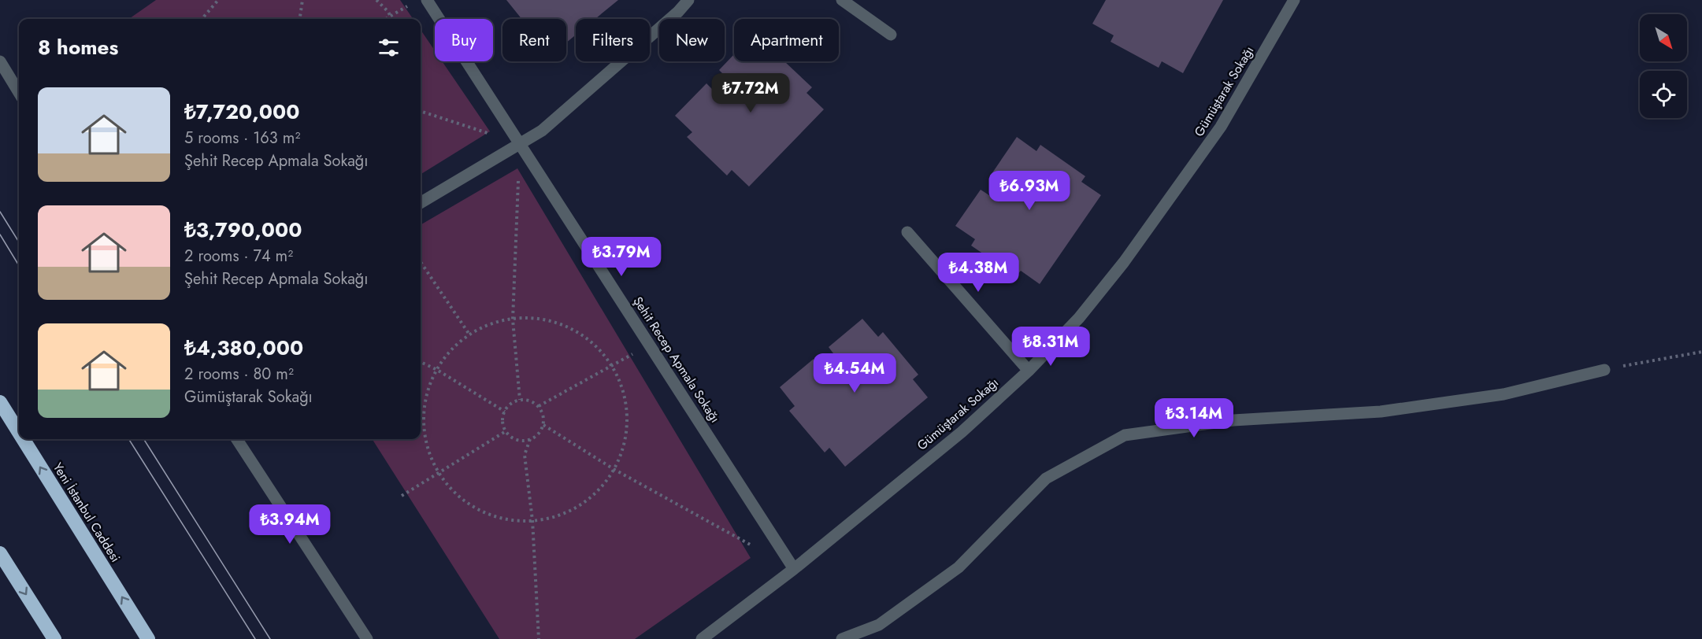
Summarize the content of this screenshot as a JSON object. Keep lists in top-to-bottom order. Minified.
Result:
{"streets":{"highway":["Yeni İstanbul Caddesi"],"street":["Gümüştarak Sokağı","Şehit Recep Apmala Sokağı"]},"crossings":[["Gümüştarak Sokağı","Şehit Recep Apmala Sokağı"]],"north":"bottom right","page":{"chip":["Buy","Rent","Filters","New","Apartment"],"heading":"8 homes","price":["₺7.72M","₺6.93M","₺3.79M","₺4.38M","₺8.31M","₺4.54M","₺3.14M","₺3.94M"],"list":[{"name":"₺7,720,000","note":"5 rooms · 163 m² · Şehit Recep Apmala Sokağı"},{"name":"₺3,790,000","note":"2 rooms · 74 m² · Şehit Recep Apmala Sokağı"},{"name":"₺4,380,000","note":"2 rooms · 80 m² · Gümüştarak Sokağı"}]}}
